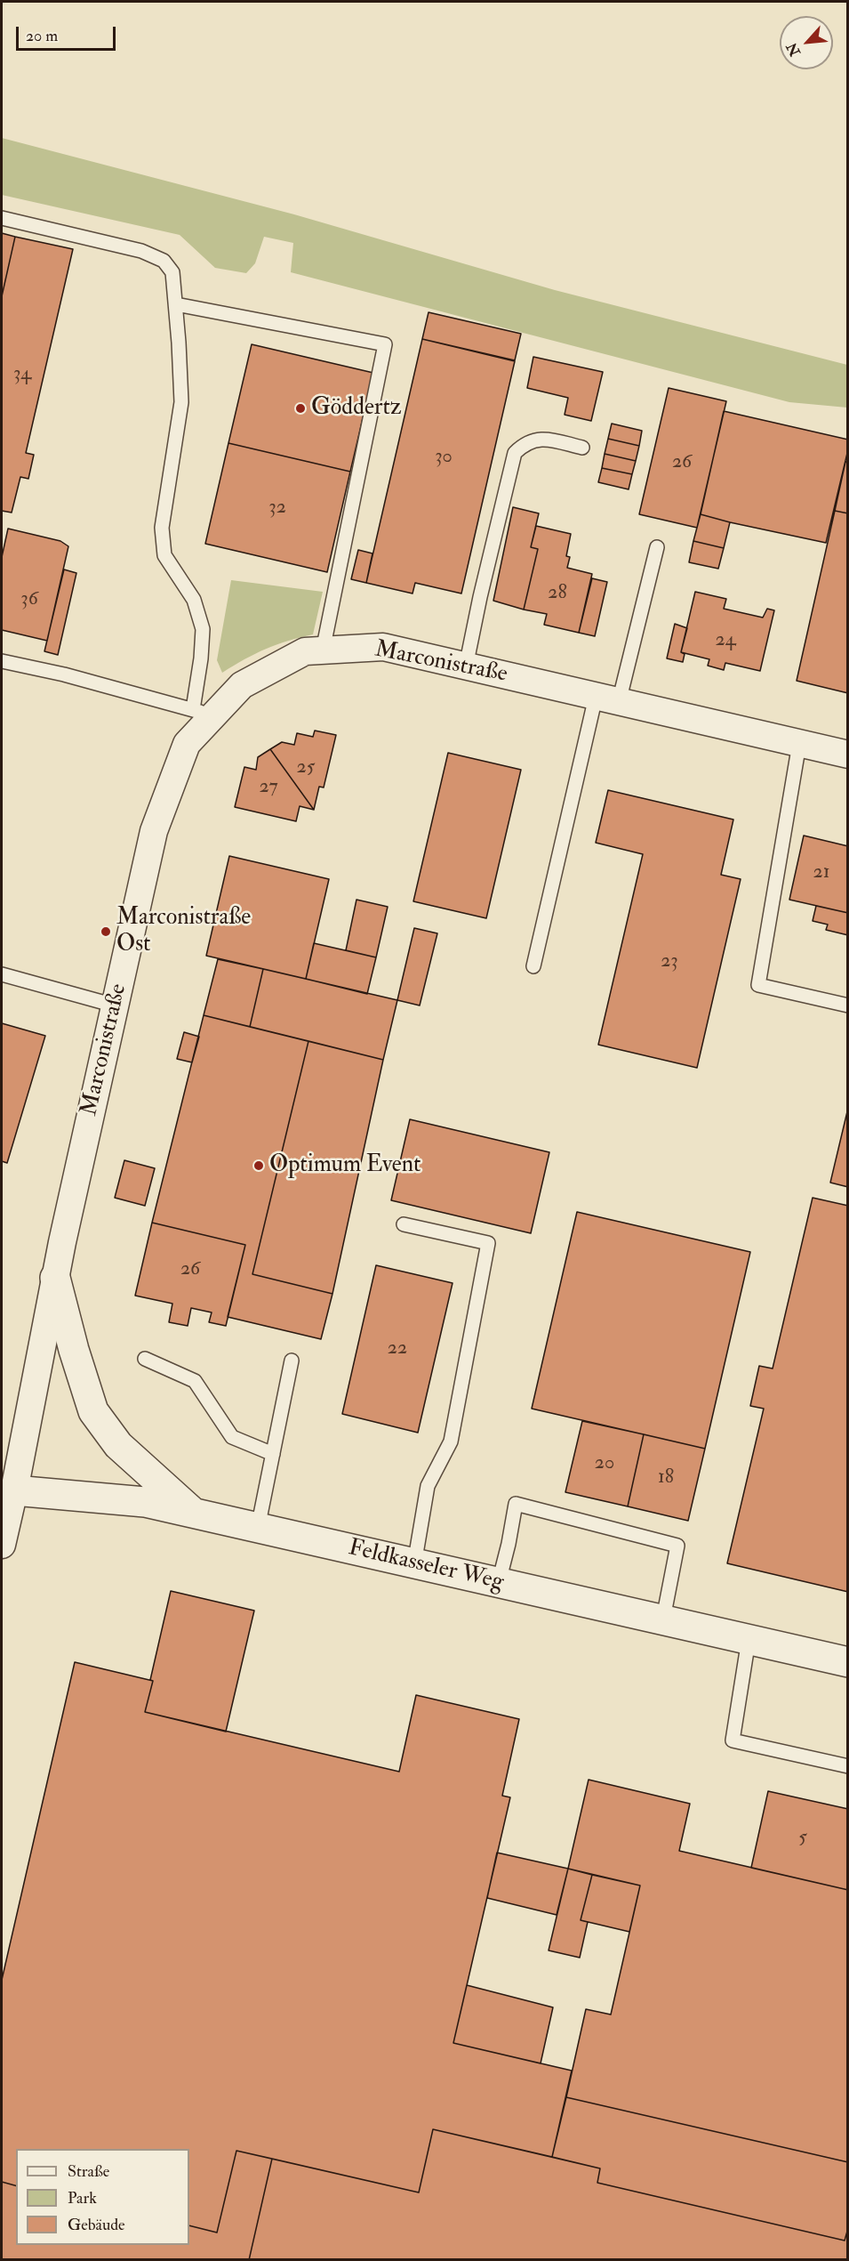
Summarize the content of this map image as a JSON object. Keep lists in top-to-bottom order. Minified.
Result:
{"streets":{"street":["Marconistraße","Feldkasseler Weg"]},"crossings":[["Marconistraße","Feldkasseler Weg"]],"places":["Göddertz","Marconistraße Ost","Optimum Event"],"house_numbers":["34","30","26","32","28","36","24","25","27","21","23","26","22","20","18","5"],"legend":["Straße","Park","Gebäude"],"scale_bar":"20 m","north":"bottom left"}
